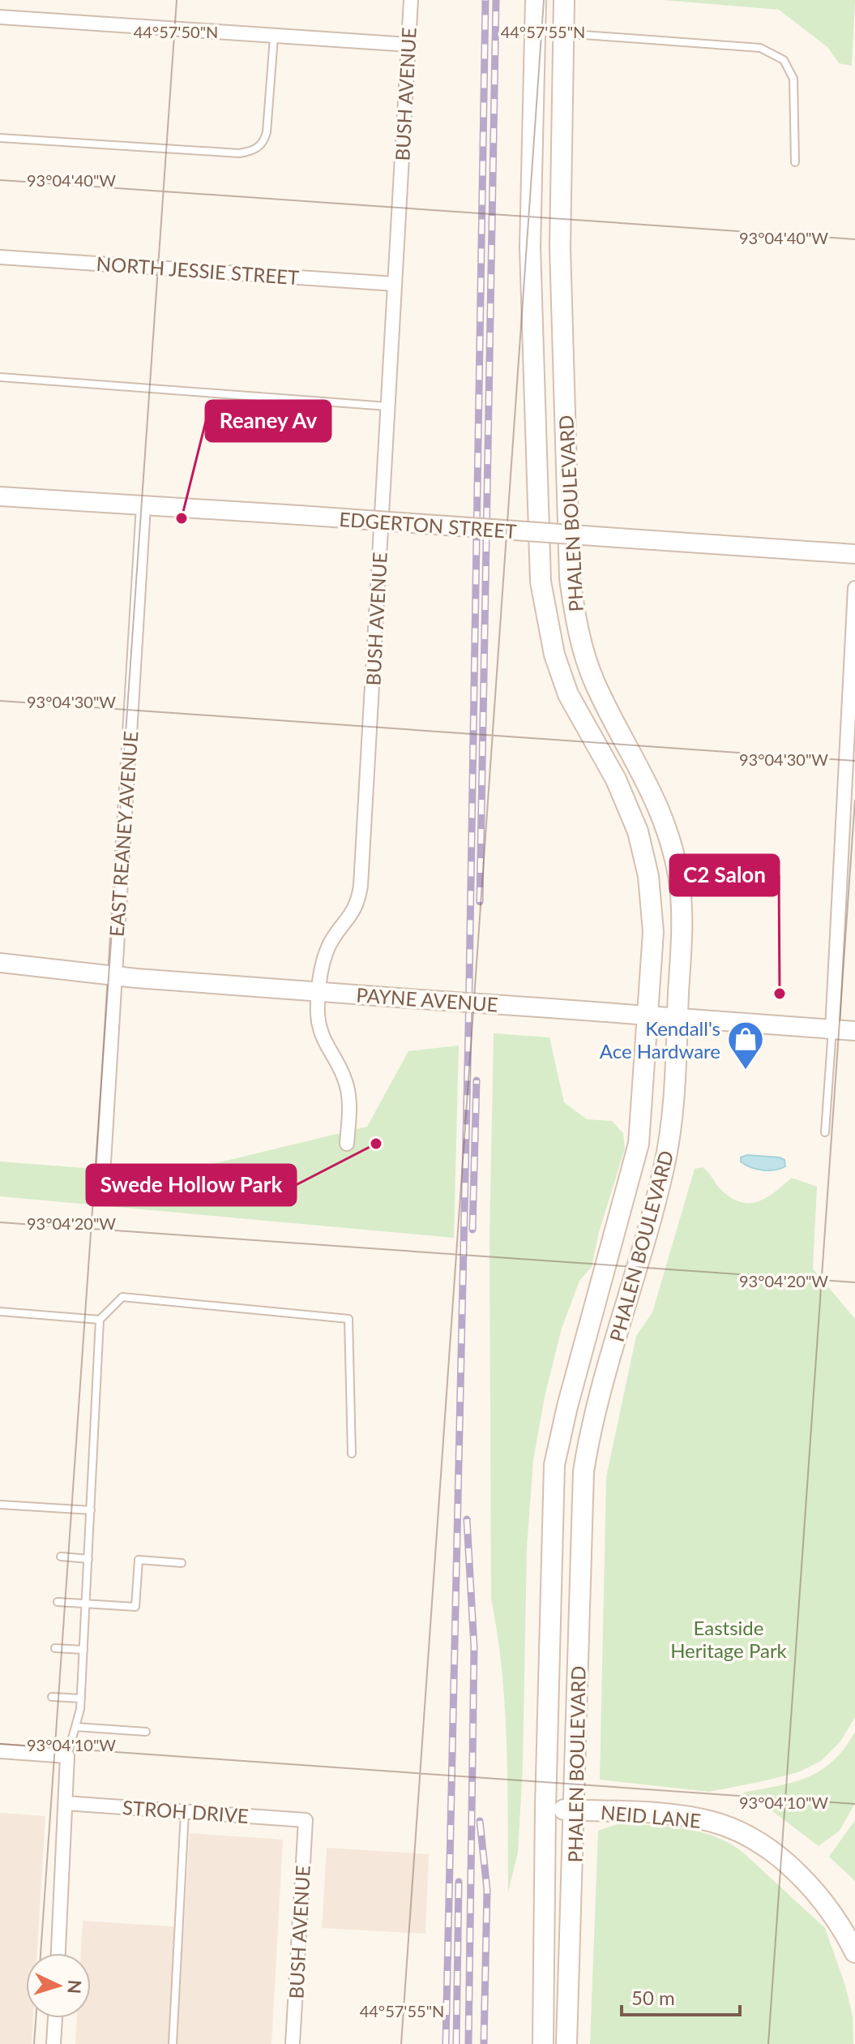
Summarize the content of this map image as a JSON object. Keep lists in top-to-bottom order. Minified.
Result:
{"streets":{"main road":["PHALEN BOULEVARD","NEID LANE"],"street":["BUSH AVENUE","NORTH JESSIE STREET","EDGERTON STREET","EAST REANEY AVENUE","PAYNE AVENUE","STROH DRIVE"]},"crossings":[["BUSH AVENUE","NORTH JESSIE STREET"],["BUSH AVENUE","PAYNE AVENUE"],["BUSH AVENUE","STROH DRIVE"],["PHALEN BOULEVARD","PAYNE AVENUE"],["PHALEN BOULEVARD","NEID LANE"],["EDGERTON STREET","EAST REANEY AVENUE"],["EAST REANEY AVENUE","PAYNE AVENUE"]],"parks":["Eastside Heritage Park"],"places":{"other":["Reaney Av","C2 Salon","Swede Hollow Park"],"shop":["Kendall's Ace Hardware"]},"scale_bar":"50 m","north":"right","coordinates":["44°57'50\"N","44°57'55\"N","93°04'40\"W","93°04'30\"W","93°04'20\"W","93°04'10\"W"]}
